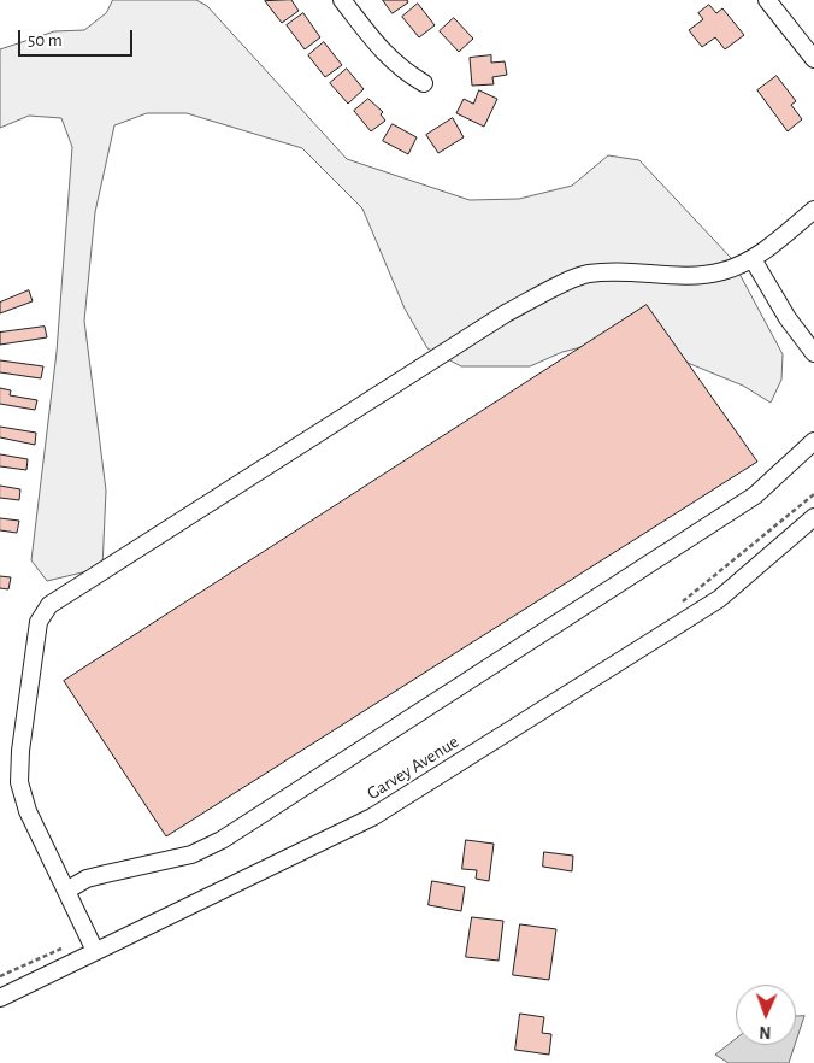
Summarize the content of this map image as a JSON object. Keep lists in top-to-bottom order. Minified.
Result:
{"streets":{"street":["Garvey Avenue"]},"scale_bar":"50 m","north":"bottom"}
